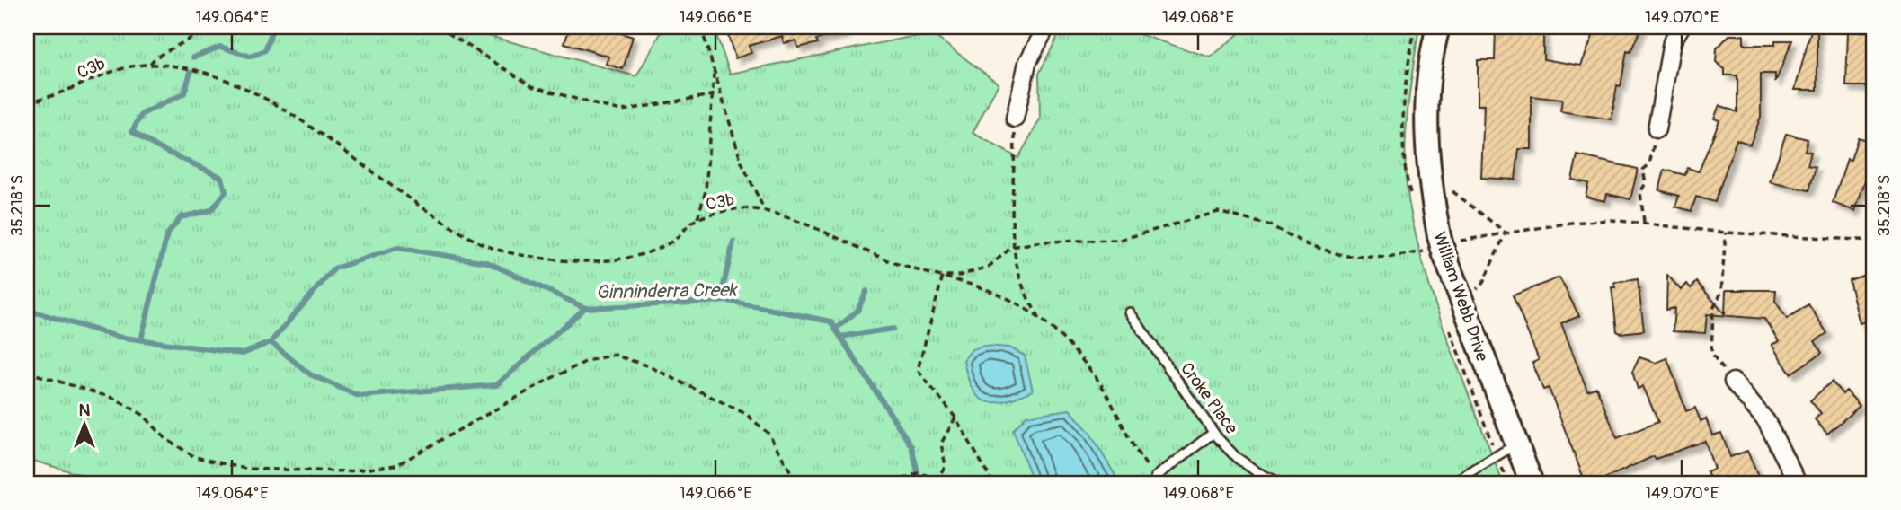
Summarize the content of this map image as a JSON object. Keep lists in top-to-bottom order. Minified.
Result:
{"streets":{"main road":["William Webb Drive"],"lane":["Croke Place"],"path":["C3b"]},"water":["Ginninderra Creek"],"north":"top","coordinates":["149.064°E","149.066°E","149.068°E","149.070°E","35.218°S"]}
